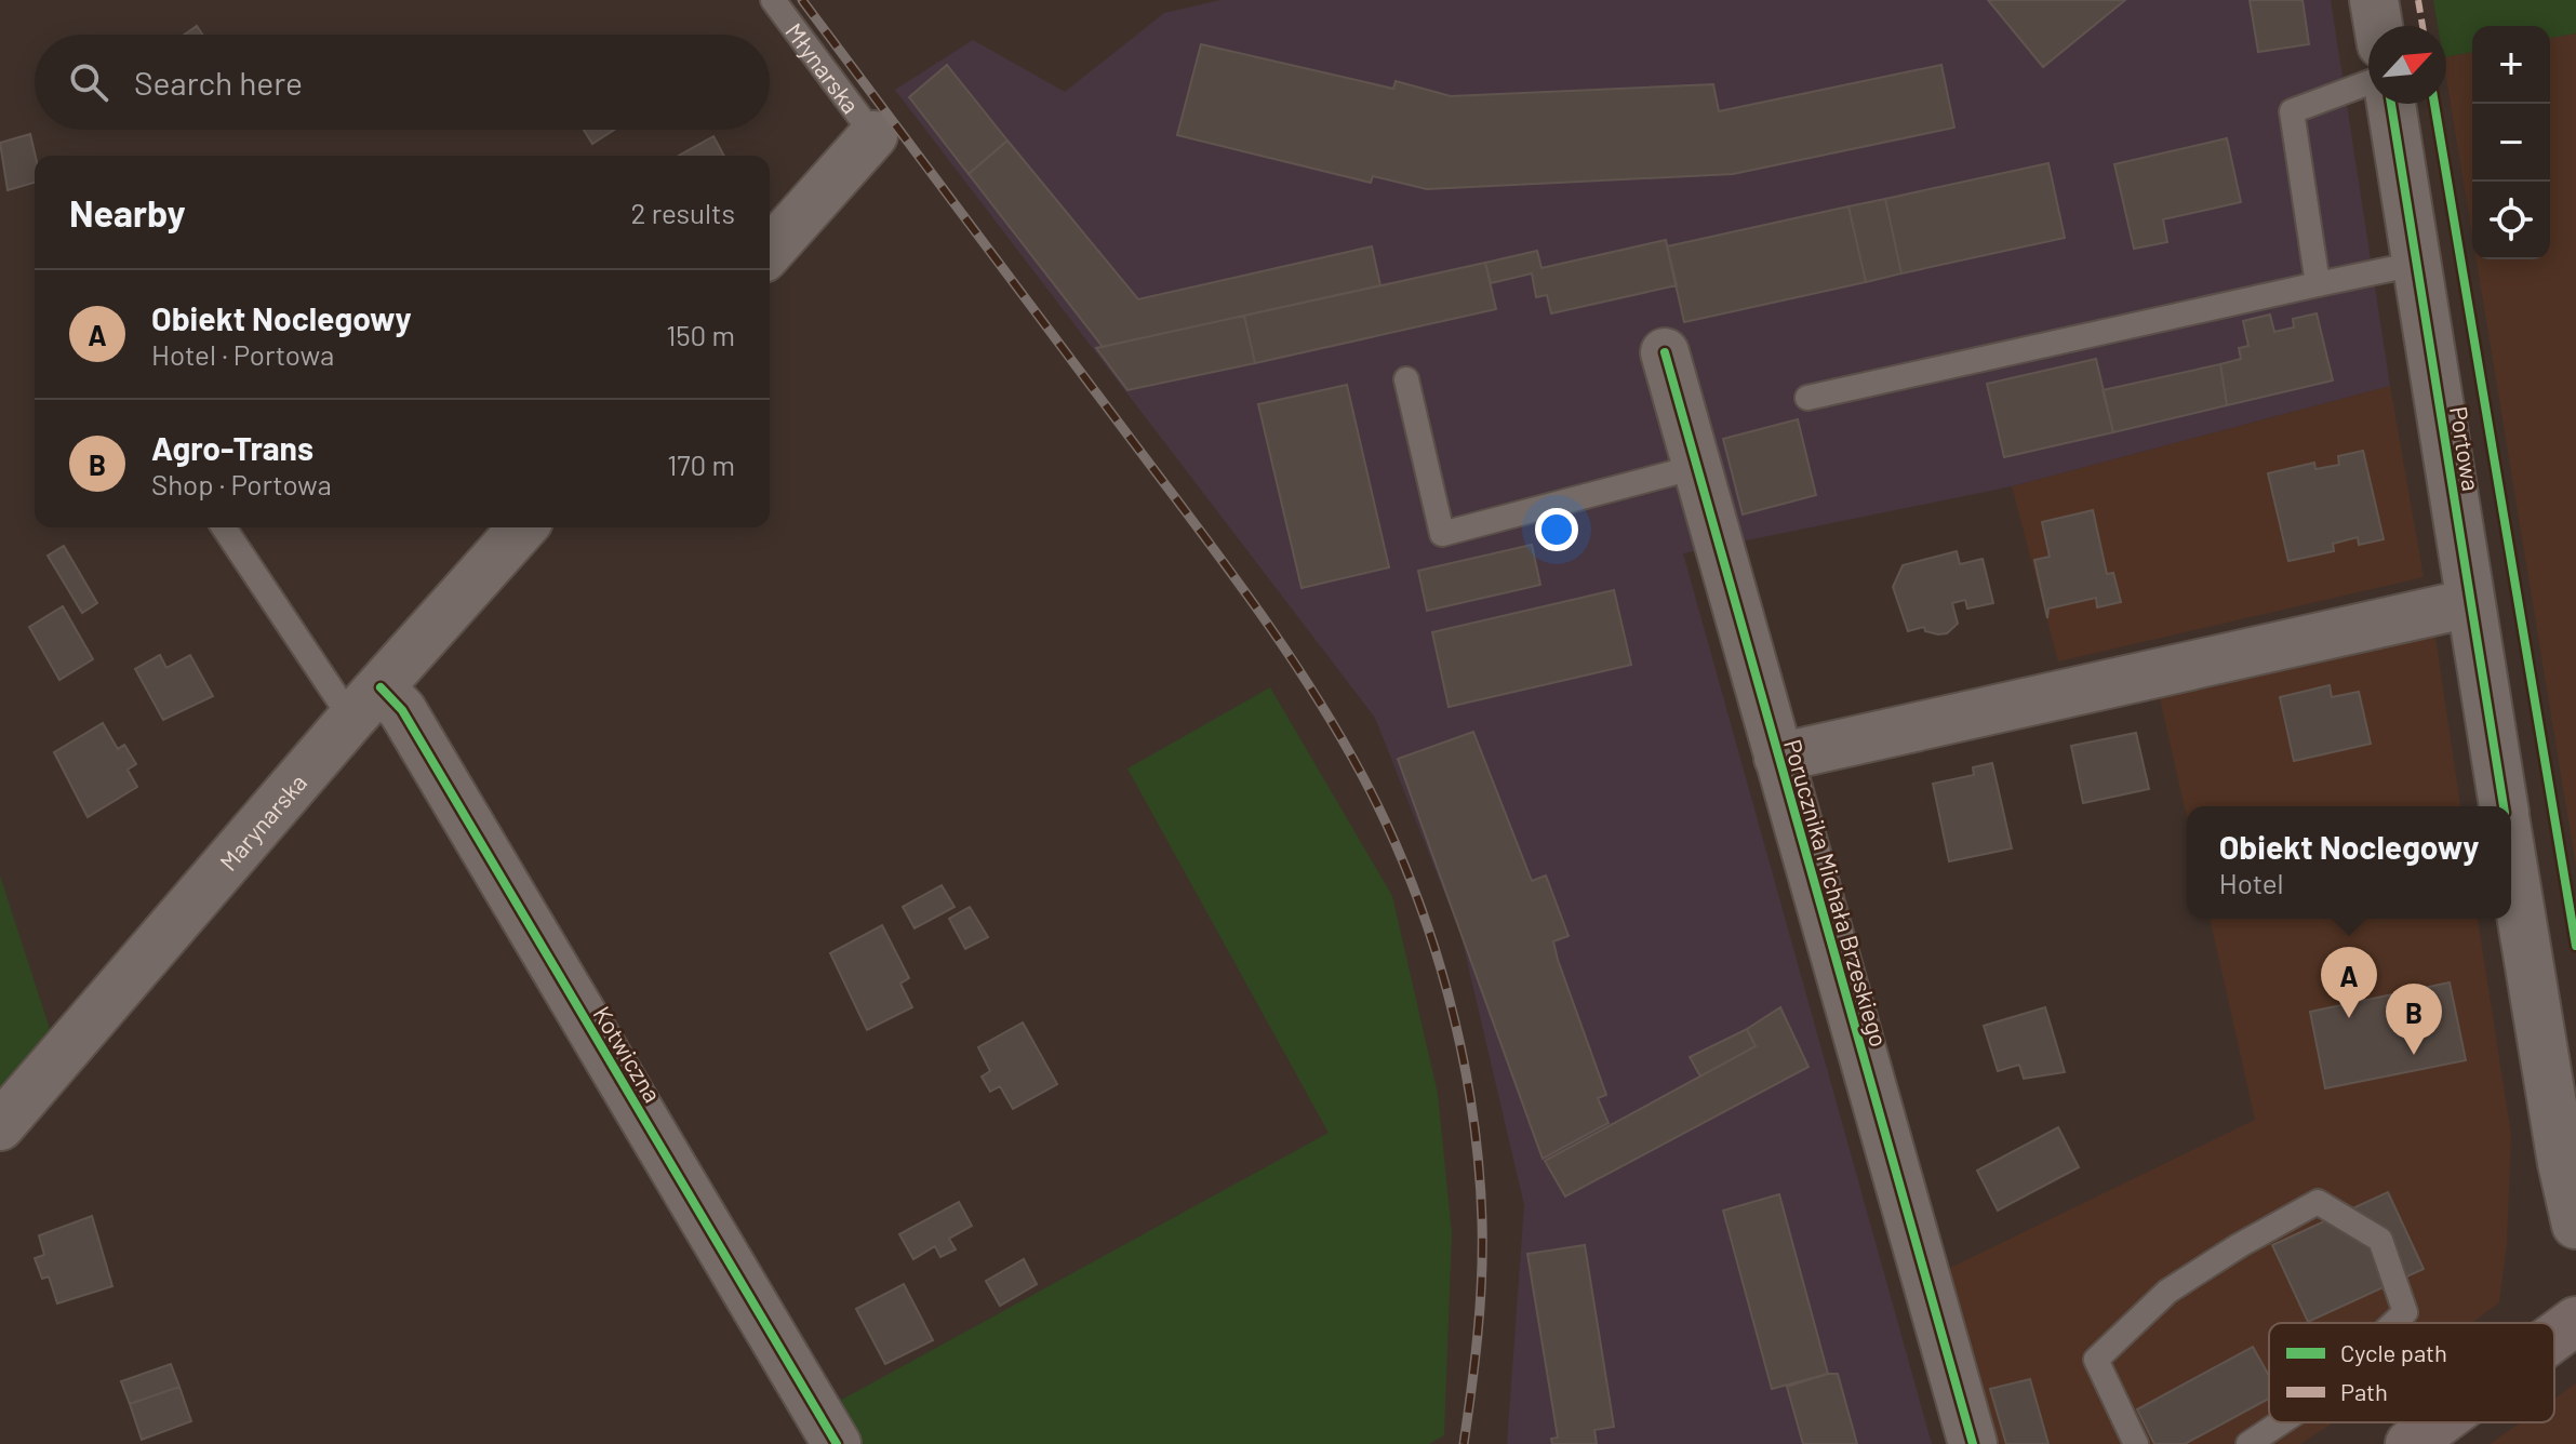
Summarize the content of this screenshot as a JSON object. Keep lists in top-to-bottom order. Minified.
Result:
{"streets":{"street":["Portowa","Marynarska","Porucznika Michała Brzeskiego","Kotwiczna"],"lane":["Młynarska"]},"crossings":[["Portowa","Porucznika Michała Brzeskiego"],["Marynarska","Kotwiczna"]],"legend":["Cycle path","Path"],"north":"top right","page":{"map_buttons":["+","−"],"search":"Search here","heading":["Nearby","2 results"],"list":[{"mark":"A","name":"Obiekt Noclegowy","note":"Hotel · Portowa","value":"150 m"},{"mark":"B","name":"Agro-Trans","note":"Shop · Portowa","value":"170 m"}],"popup":["Obiekt Noclegowy","Hotel"],"pins":["A","B"]}}
